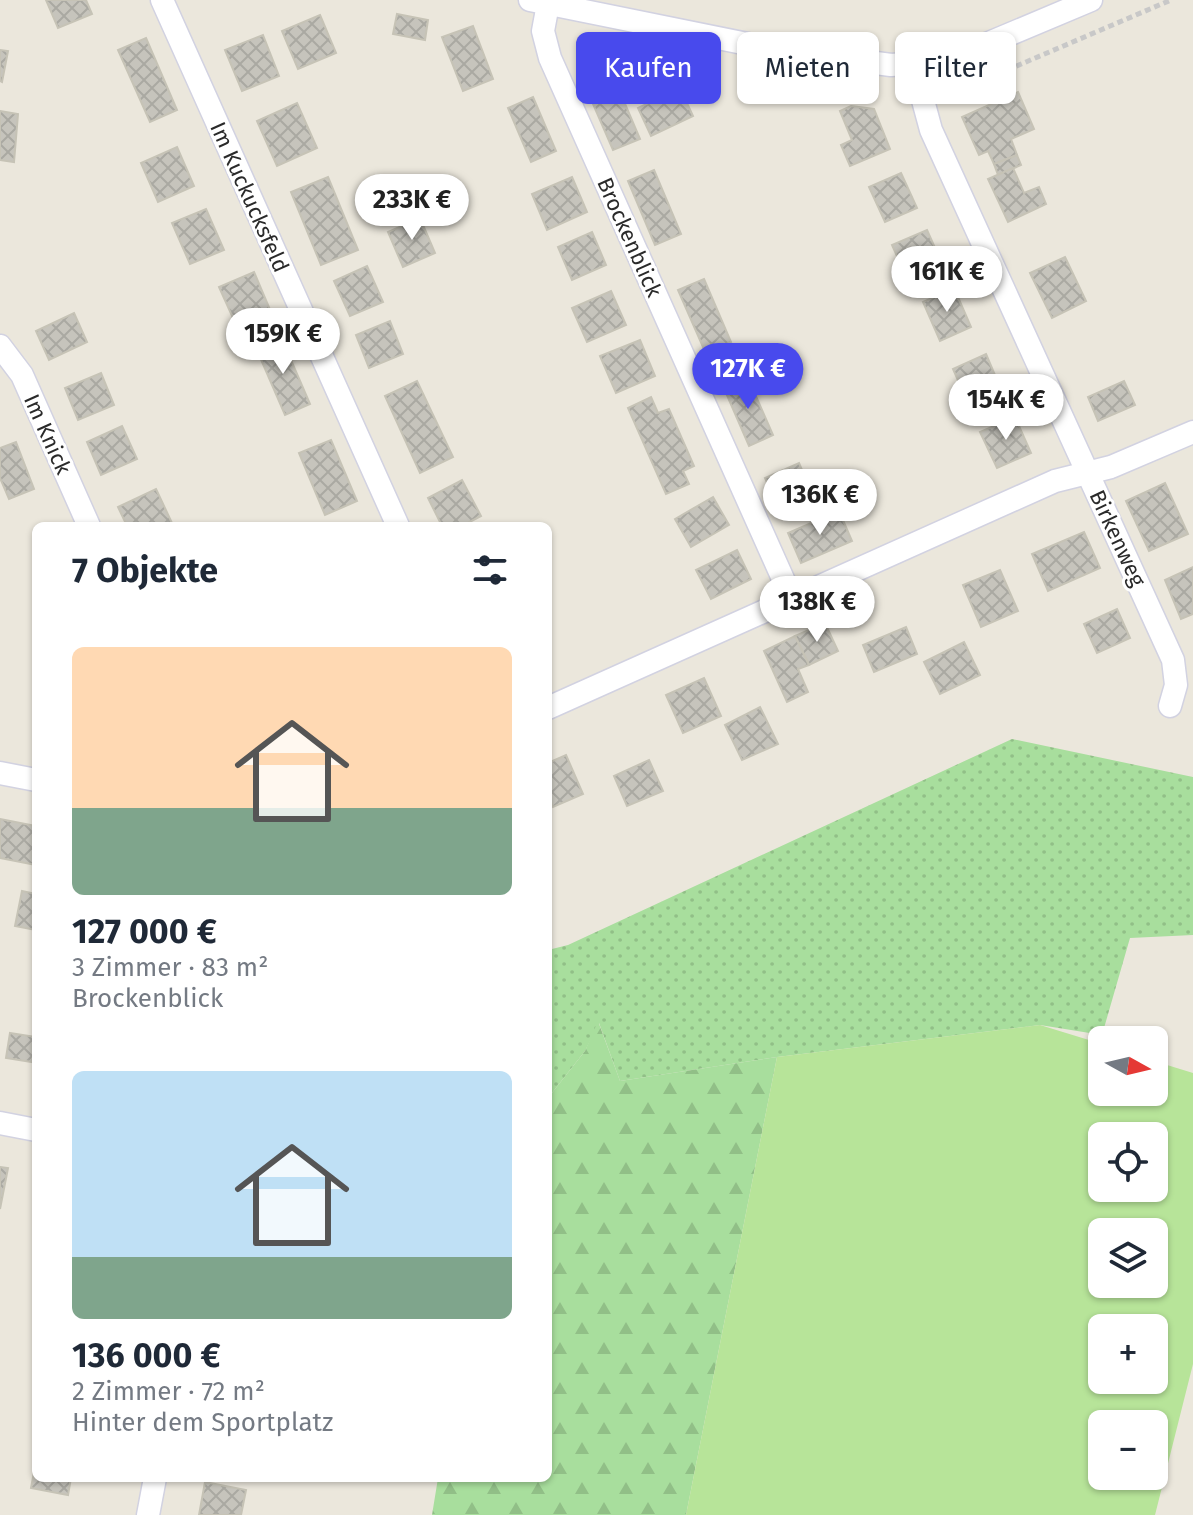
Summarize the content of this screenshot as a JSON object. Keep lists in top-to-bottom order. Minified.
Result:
{"streets":{"street":["Im Kuckucksfeld","Brockenblick","Im Knick","Birkenweg"]},"north":"right","page":{"chip":["Kaufen","Mieten","Filter"],"price":["233K €","161K €","159K €","127K €","154K €","136K €","138K €"],"heading":"7 Objekte","list":[{"name":"127 000 €","note":"3 Zimmer · 83 m² · Brockenblick"},{"name":"136 000 €","note":"2 Zimmer · 72 m² · Hinter dem Sportplatz"}],"map_buttons":["+","−"]}}
